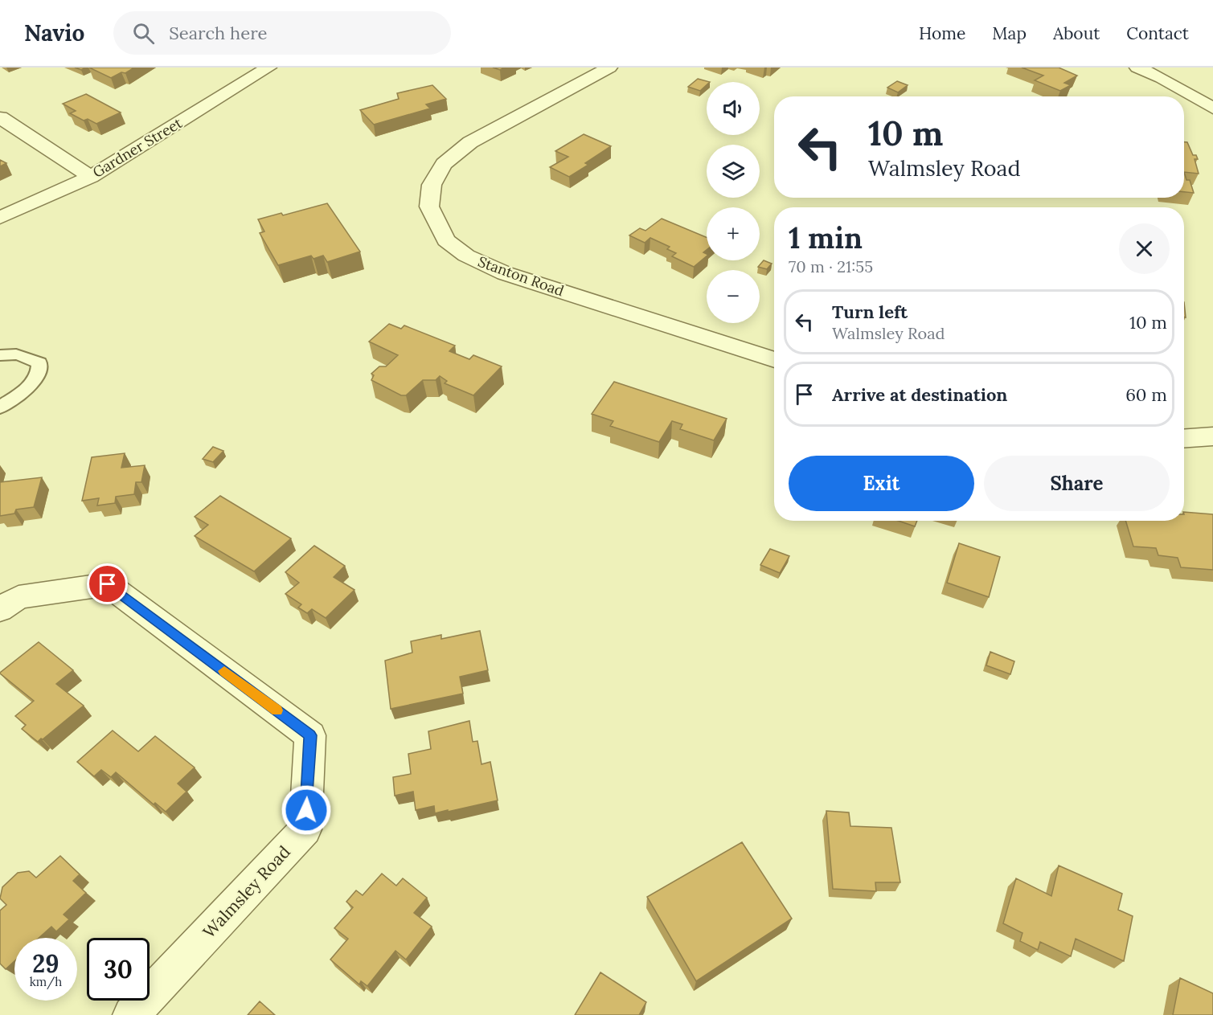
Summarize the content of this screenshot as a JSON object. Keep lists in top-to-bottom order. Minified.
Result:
{"streets":{"street":["Gardner Street","Stanton Road","Walmsley Road"]},"page":{"header":"Navio","search":"Search here","nav":["Home","Map","About","Contact"],"map_buttons":["+","−"],"turn":["10 m","Walmsley Road"],"heading":["1 min","70 m · 21:55"],"list":[{"name":"Turn left","note":"Walmsley Road","value":"10 m"},{"name":"Arrive at destination","value":"60 m"}],"buttons":["Exit","Share"],"speed":"29 km/h","limit":"30"}}
